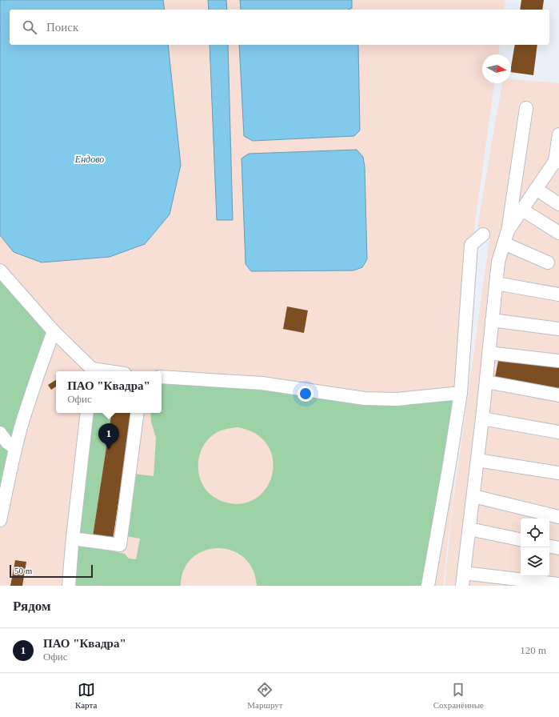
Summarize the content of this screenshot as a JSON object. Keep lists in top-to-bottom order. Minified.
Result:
{"water":["Ендово"],"scale_bar":"50 m","north":"right","page":{"search":"Поиск","popup":["ПАО \"Квадра\"","Офис"],"pins":"1","scale":"50 m","heading":"Рядом","list":[{"mark":"1","name":"ПАО \"Квадра\"","note":"Офис","value":"120 m"}],"nav":["Карта","Маршрут","Сохранённые"]}}
